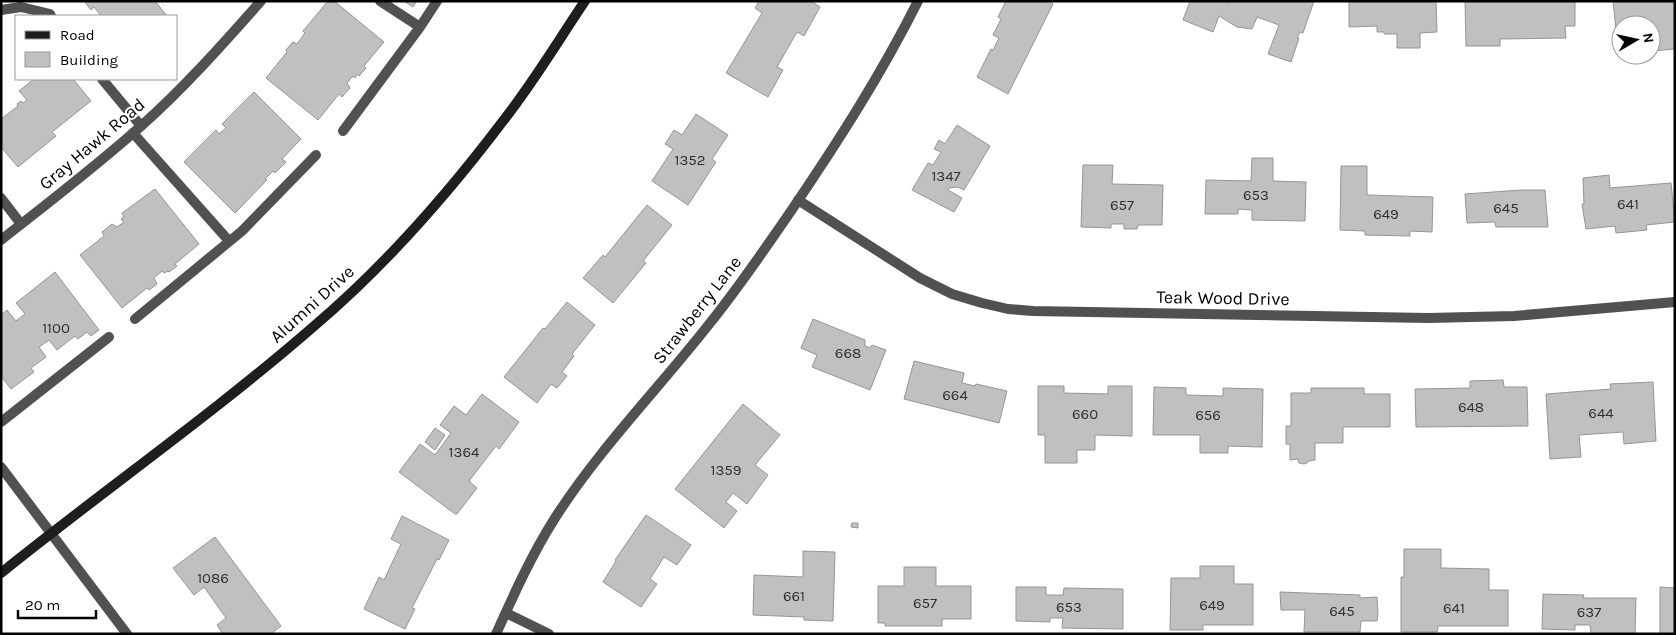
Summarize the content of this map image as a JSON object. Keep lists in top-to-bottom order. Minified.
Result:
{"streets":{"main road":["Alumni Drive"],"street":["Gray Hawk Road","Teak Wood Drive","Strawberry Lane"]},"crossings":[["Teak Wood Drive","Strawberry Lane"]],"house_numbers":["1352","1347","653","641","657","645","649","1100","668","664","648","644","660","656","1364","1359","1086","661","657","649","653","641","645","637"],"legend":["Road","Building"],"scale_bar":"20 m","north":"right"}
